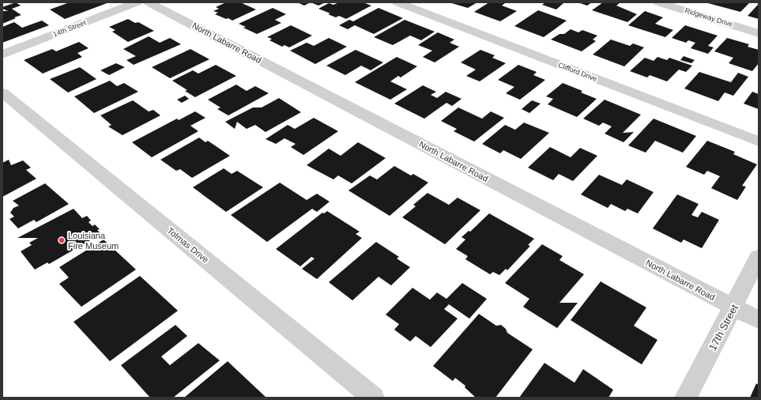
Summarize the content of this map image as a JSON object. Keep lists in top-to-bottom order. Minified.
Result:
{"streets":{"street":["Ridgeway Drive","14th Street","North Labarre Road","Clifford Drive","Tolmas Drive","17th Street"]},"crossings":[["North Labarre Road","17th Street"]],"places":["Louisiana Fire Museum"]}
